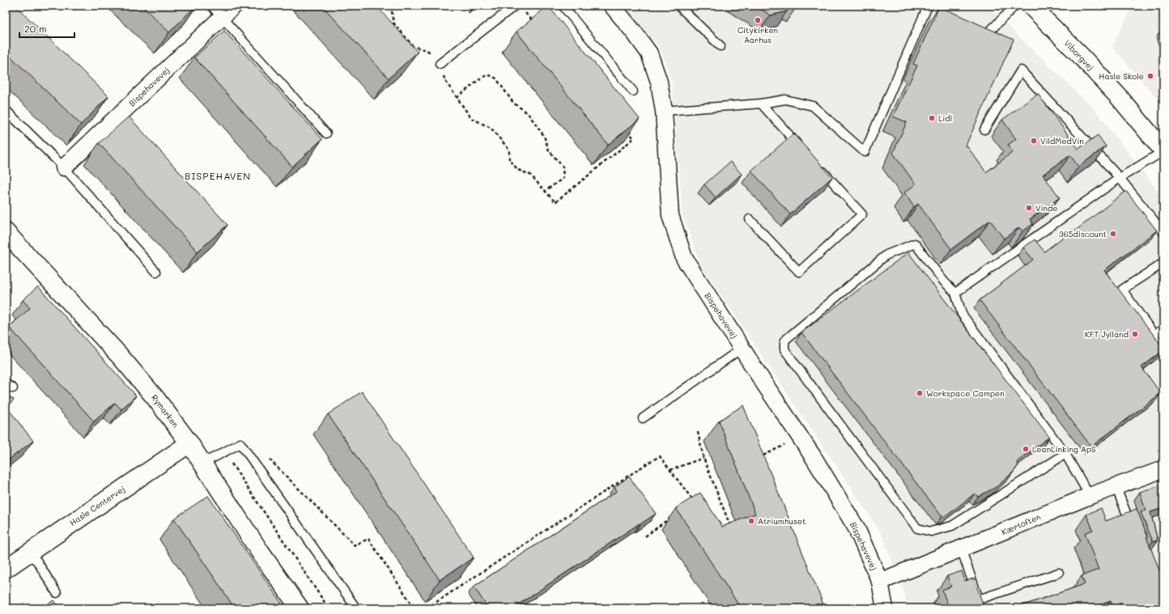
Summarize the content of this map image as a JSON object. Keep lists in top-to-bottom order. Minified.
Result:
{"streets":{"street":["Viborgvej","Bispehavevej","Rymarken","Hasle Centervej","Kærtoften"]},"crossings":[["Bispehavevej","Kærtoften"],["Rymarken","Hasle Centervej"]],"districts":["BISPEHAVEN"],"places":["Citykirken Aarhus","Hasle Skole","Lidl","VildMedVin","Vinde","365discount","KFT Jylland","Workspace Campen","LeanLinking ApS","Atriumhuset"],"scale_bar":"20 m"}
